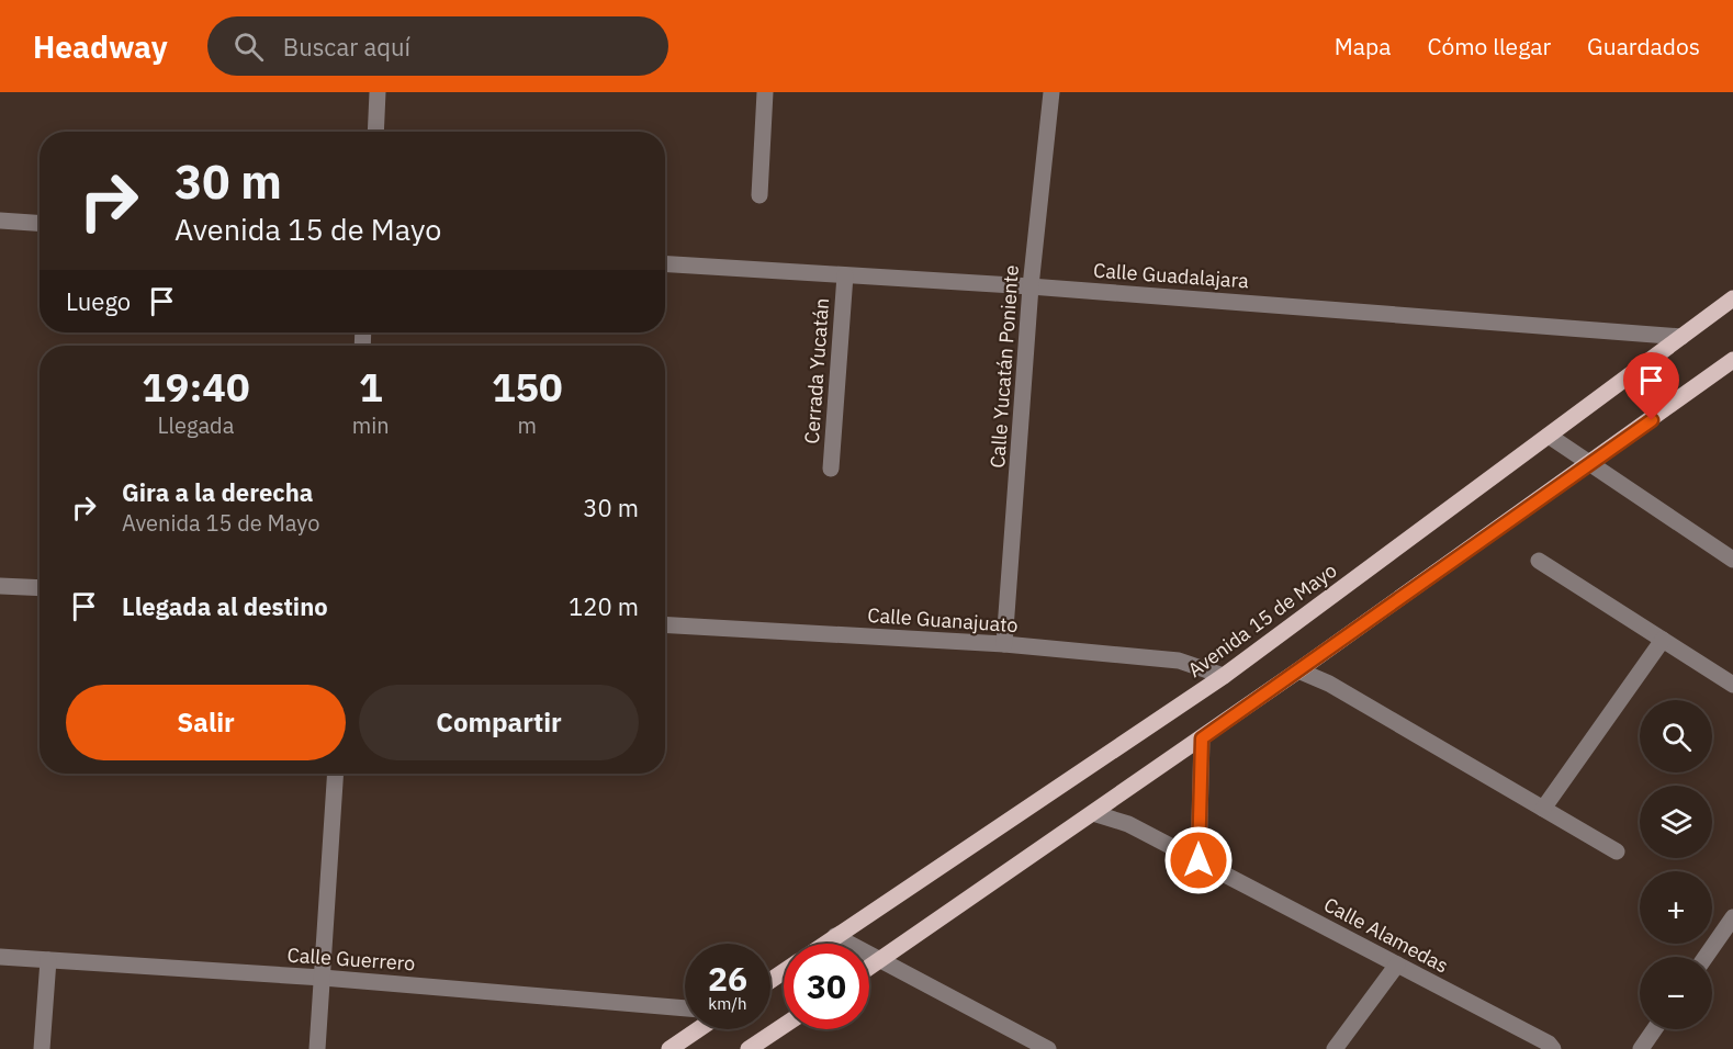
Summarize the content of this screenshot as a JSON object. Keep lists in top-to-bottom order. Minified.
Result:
{"streets":{"main road":["Avenida 15 de Mayo"],"street":["Calle Guadalajara","Calle Yucatán Poniente","Cerrada Yucatán","Calle Guanajuato","Calle Alamedas","Calle Guerrero"]},"crossings":[["Calle Guadalajara","Calle Yucatán Poniente"],["Calle Guadalajara","Cerrada Yucatán"],["Calle Guadalajara","Avenida 15 de Mayo"],["Calle Yucatán Poniente","Calle Guanajuato"],["Calle Guanajuato","Avenida 15 de Mayo"]],"page":{"header":"Headway","search":"Buscar aquí","nav":["Mapa","Cómo llegar","Guardados"],"turn":["30 m","Avenida 15 de Mayo"],"then":"Luego","eta":["19:40","Llegada","1","min","150","m"],"list":[{"name":"Gira a la derecha","note":"Avenida 15 de Mayo","value":"30 m"},{"name":"Llegada al destino","value":"120 m"}],"buttons":["Salir","Compartir"],"map_buttons":["+","−"],"speed":"26 km/h","limit":"30"}}
